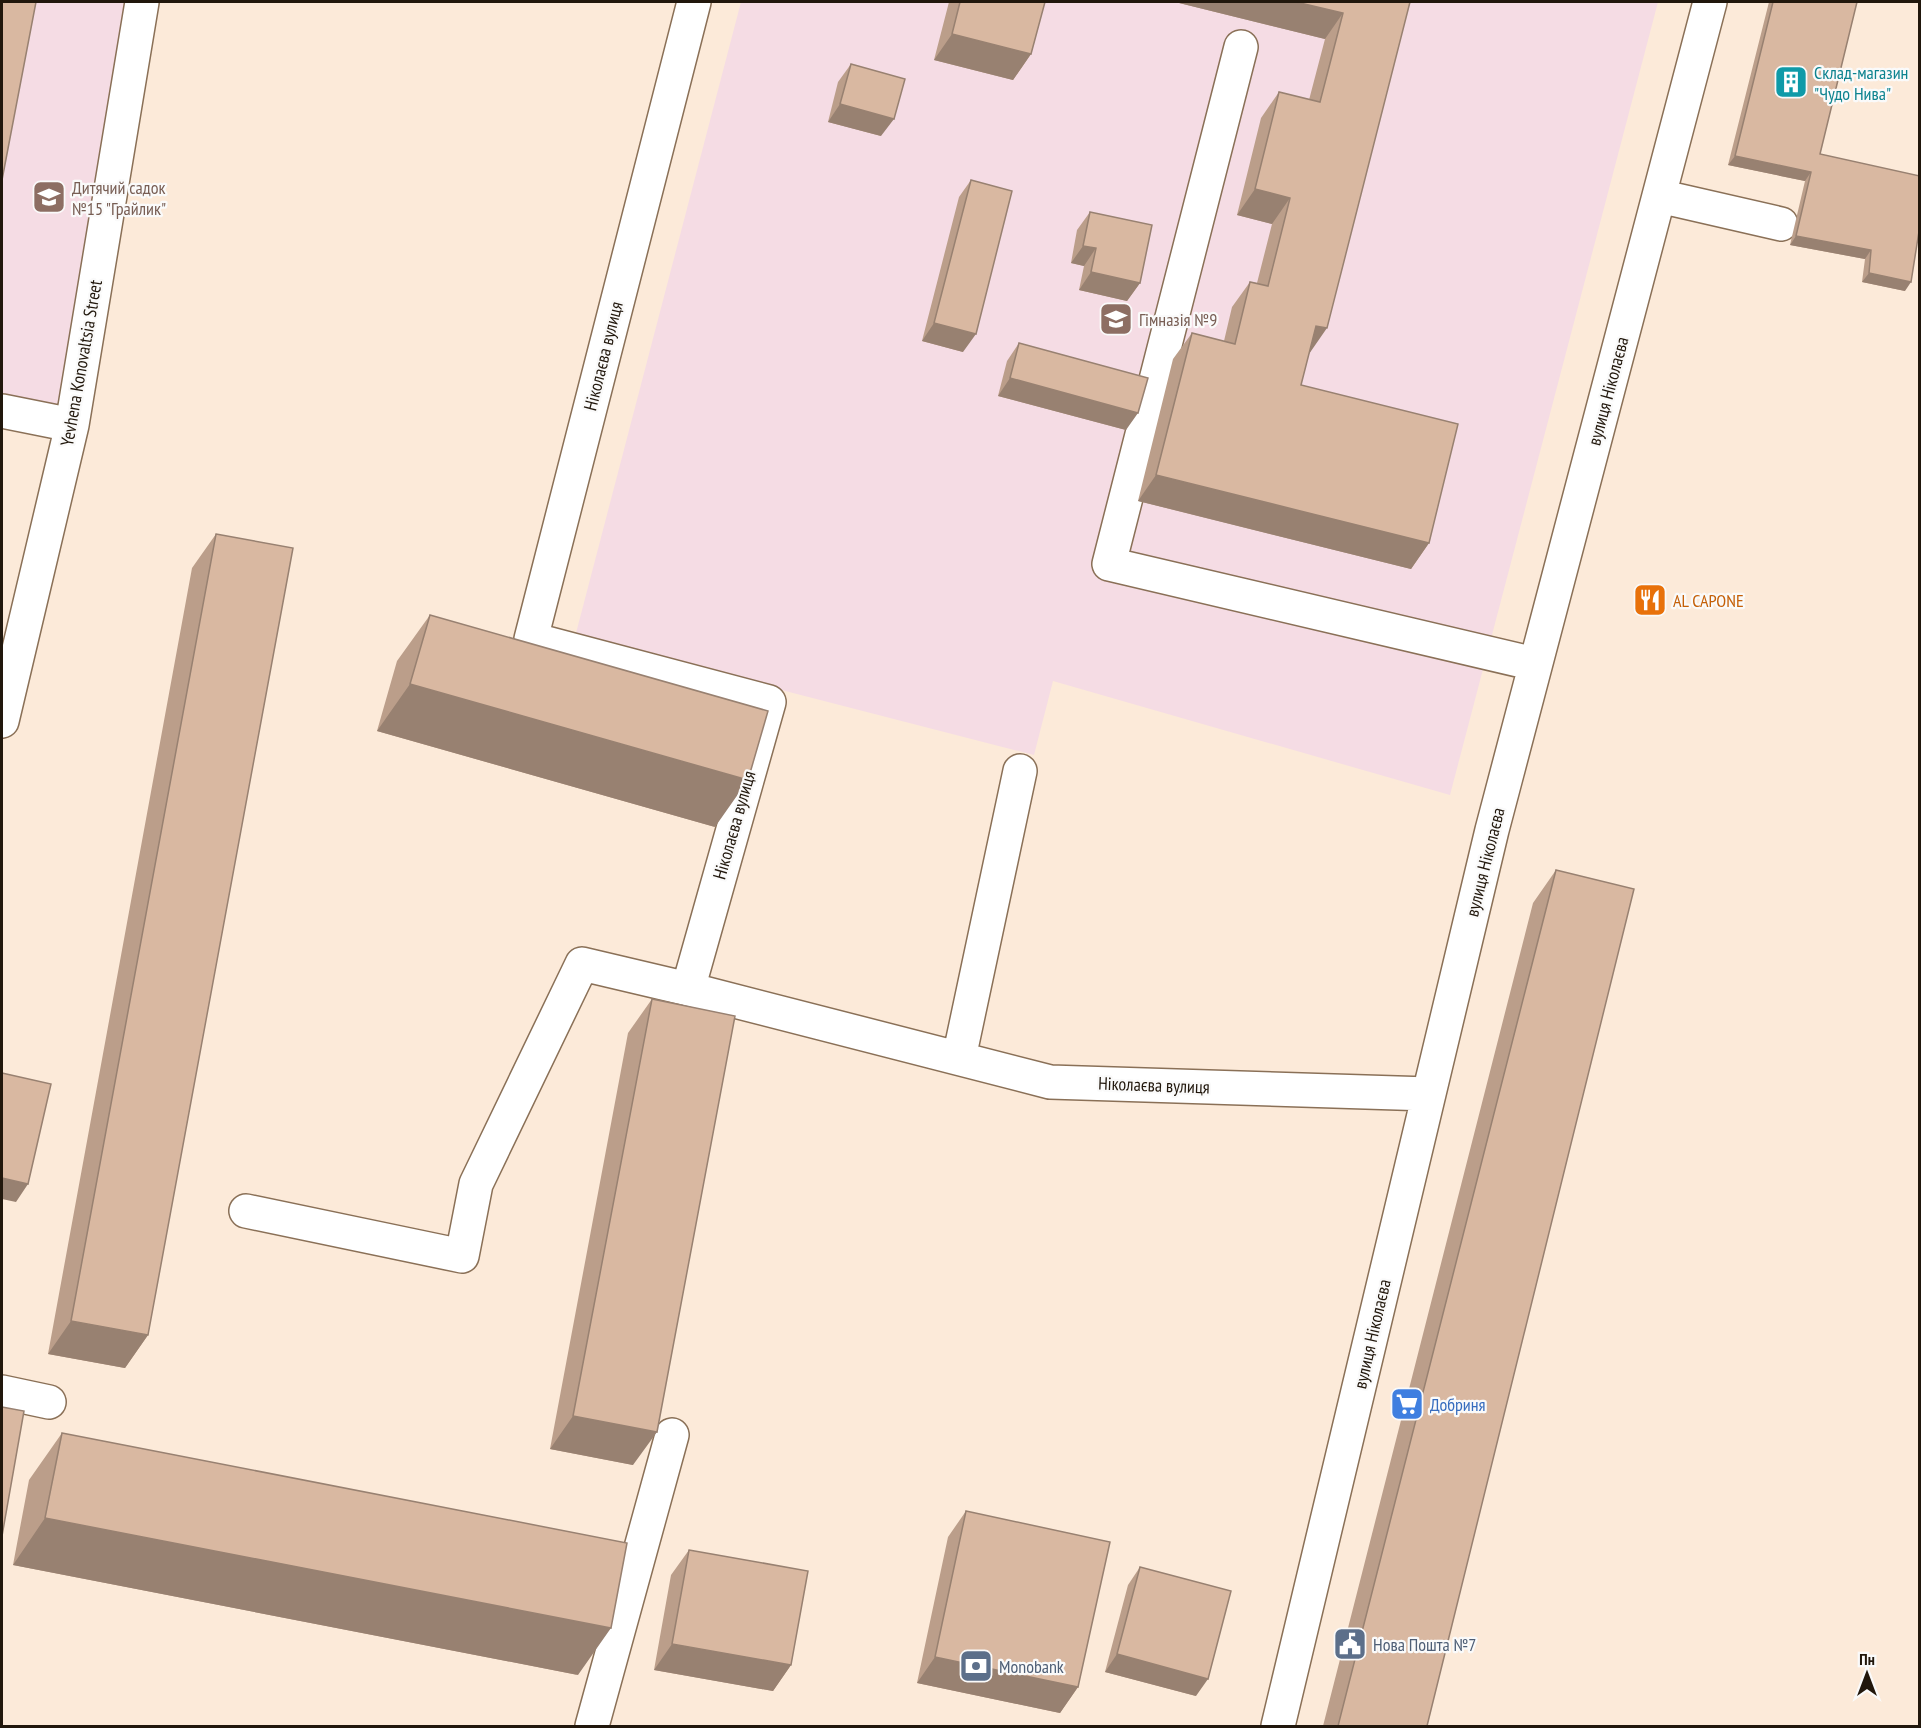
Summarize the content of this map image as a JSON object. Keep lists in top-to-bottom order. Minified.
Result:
{"streets":{"street":["Ніколаєва вулиця","Yevhena Konovaltsia Street","вулиця Ніколаєва"]},"crossings":[["Ніколаєва вулиця","вулиця Ніколаєва"]],"places":{"building":["Склад-магазин \"Чудо Нива\""],"school or university":["Дитячий садок №15 \"Грайлик\"","Гімназія №9"],"restaurant":["AL CAPONE"],"supermarket":["Добриня"],"public building":["Нова Пошта №7"],"bank":["Monobank"]},"north":"top"}
